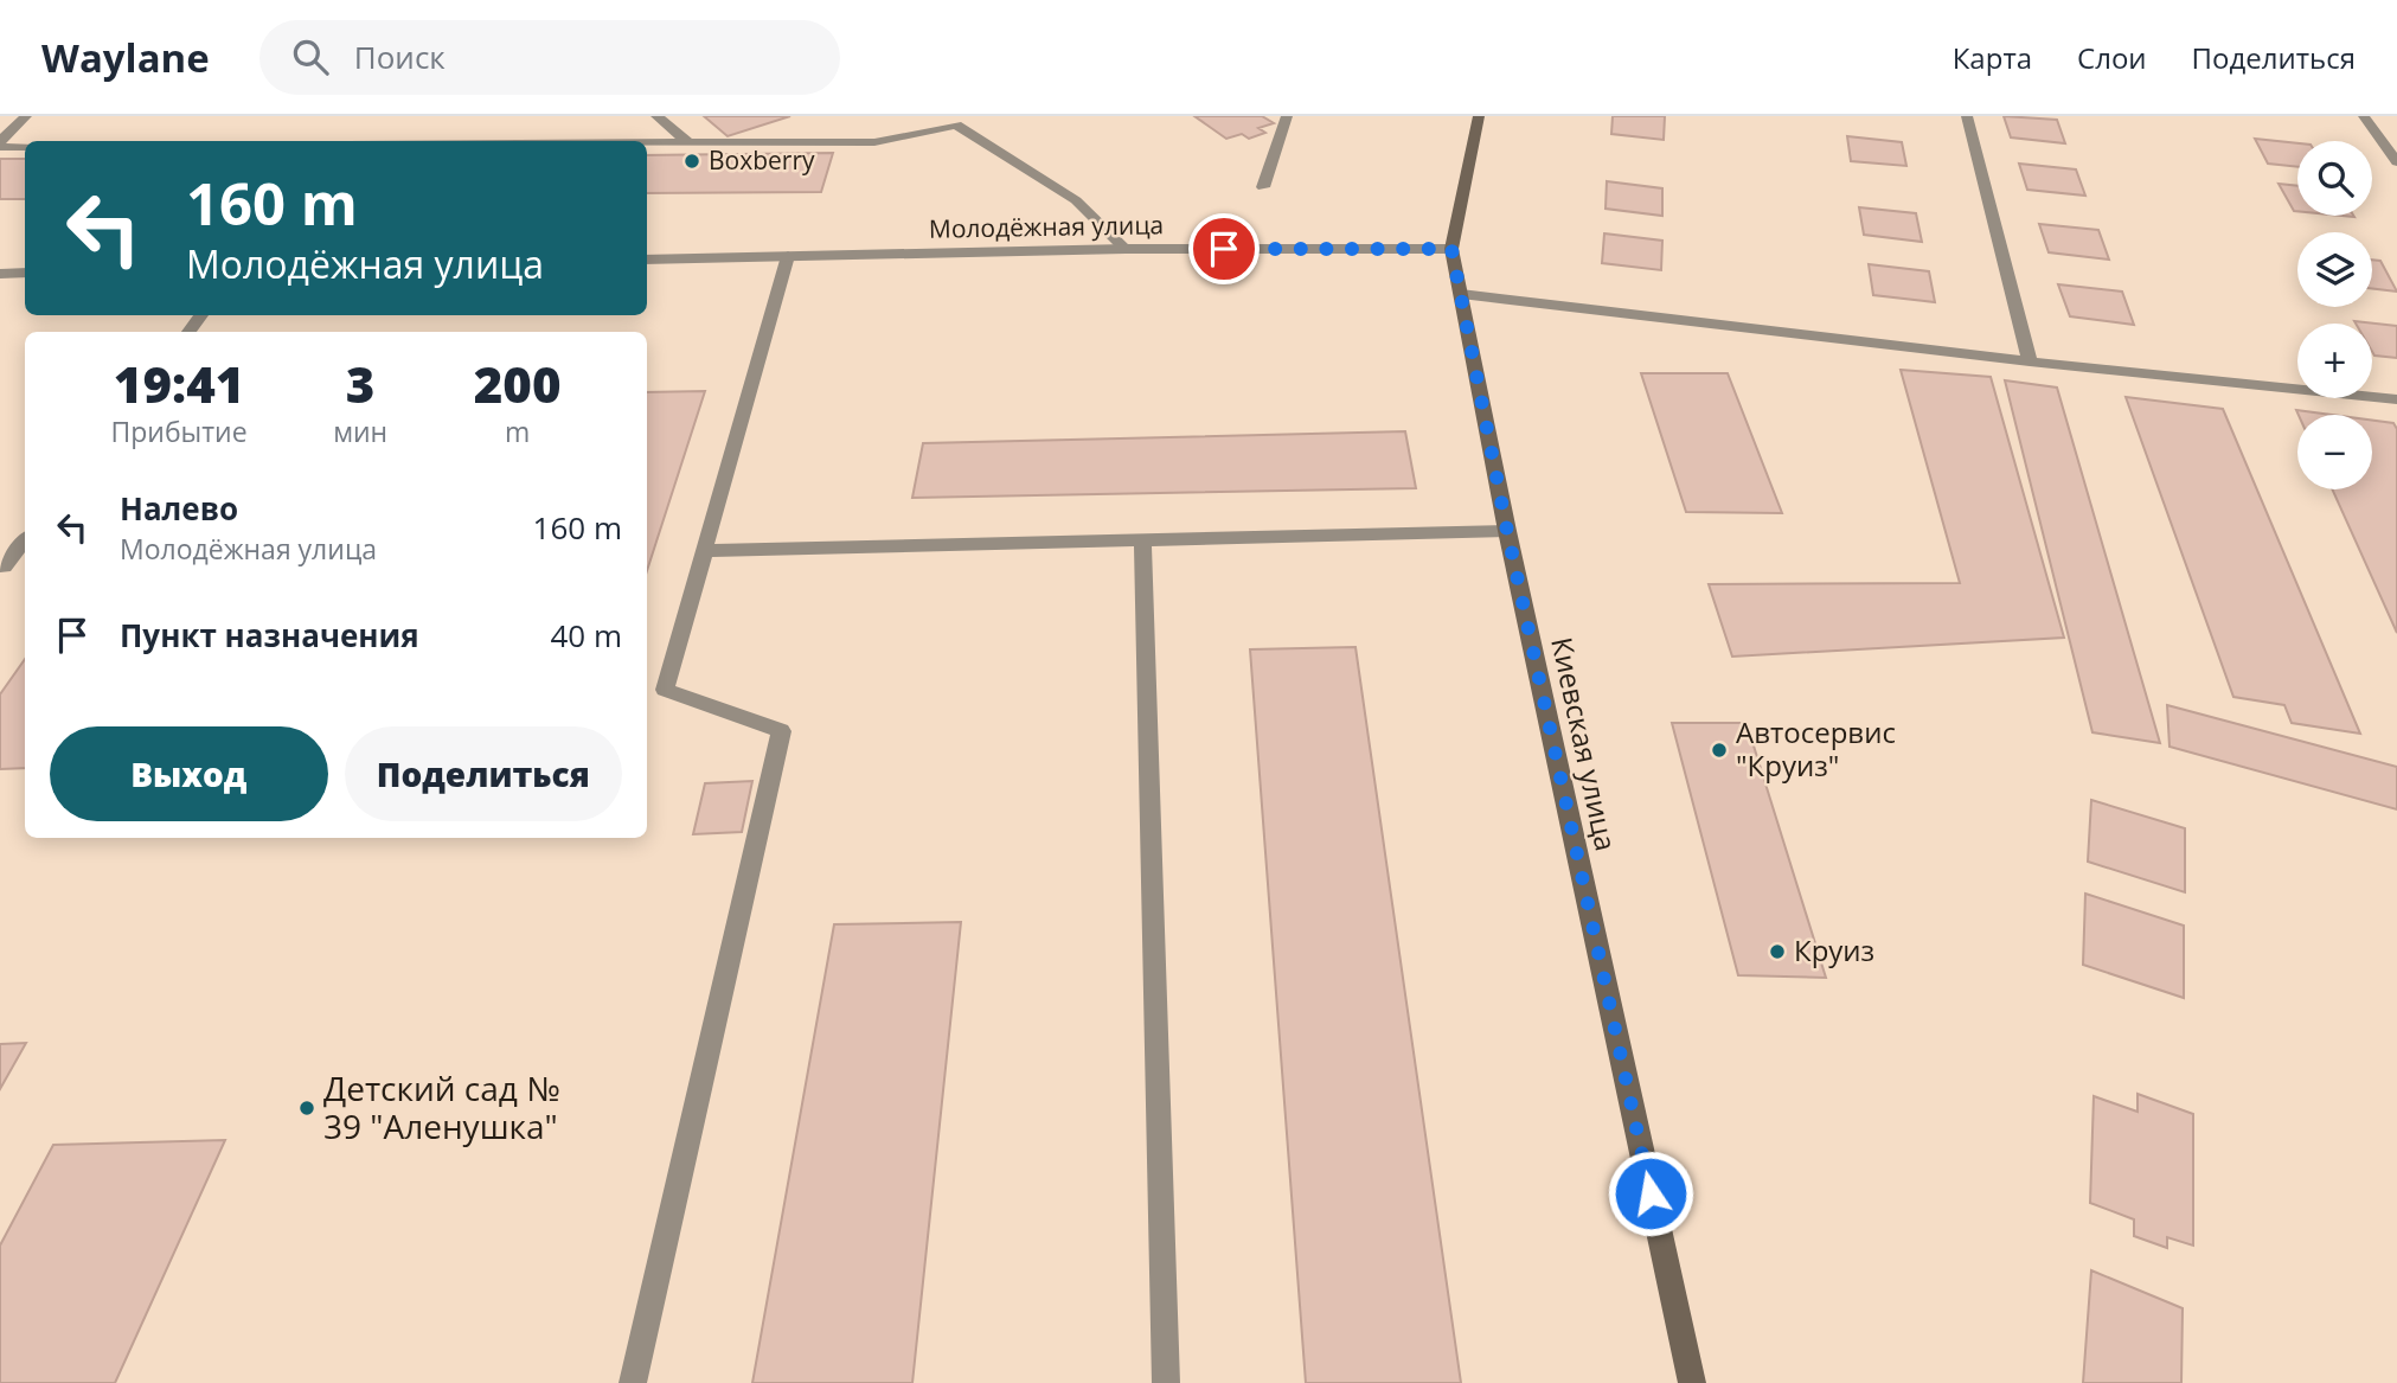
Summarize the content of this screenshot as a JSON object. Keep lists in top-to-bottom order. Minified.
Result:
{"streets":{"main road":["Киевская улица"],"street":["Молодёжная улица"]},"crossings":[["Молодёжная улица","Киевская улица"]],"places":["Boxberry","Автосервис \"Круиз\"","Круиз","Детский сад № 39 \"Аленушка\""],"page":{"header":"Waylane","search":"Поиск","nav":["Карта","Слои","Поделиться"],"map_buttons":["+","−"],"turn":["160 m","Молодёжная улица"],"eta":["19:41","Прибытие","3","мин","200","m"],"list":[{"name":"Налево","note":"Молодёжная улица","value":"160 m"},{"name":"Пункт назначения","value":"40 m"}],"buttons":["Выход","Поделиться"]}}
